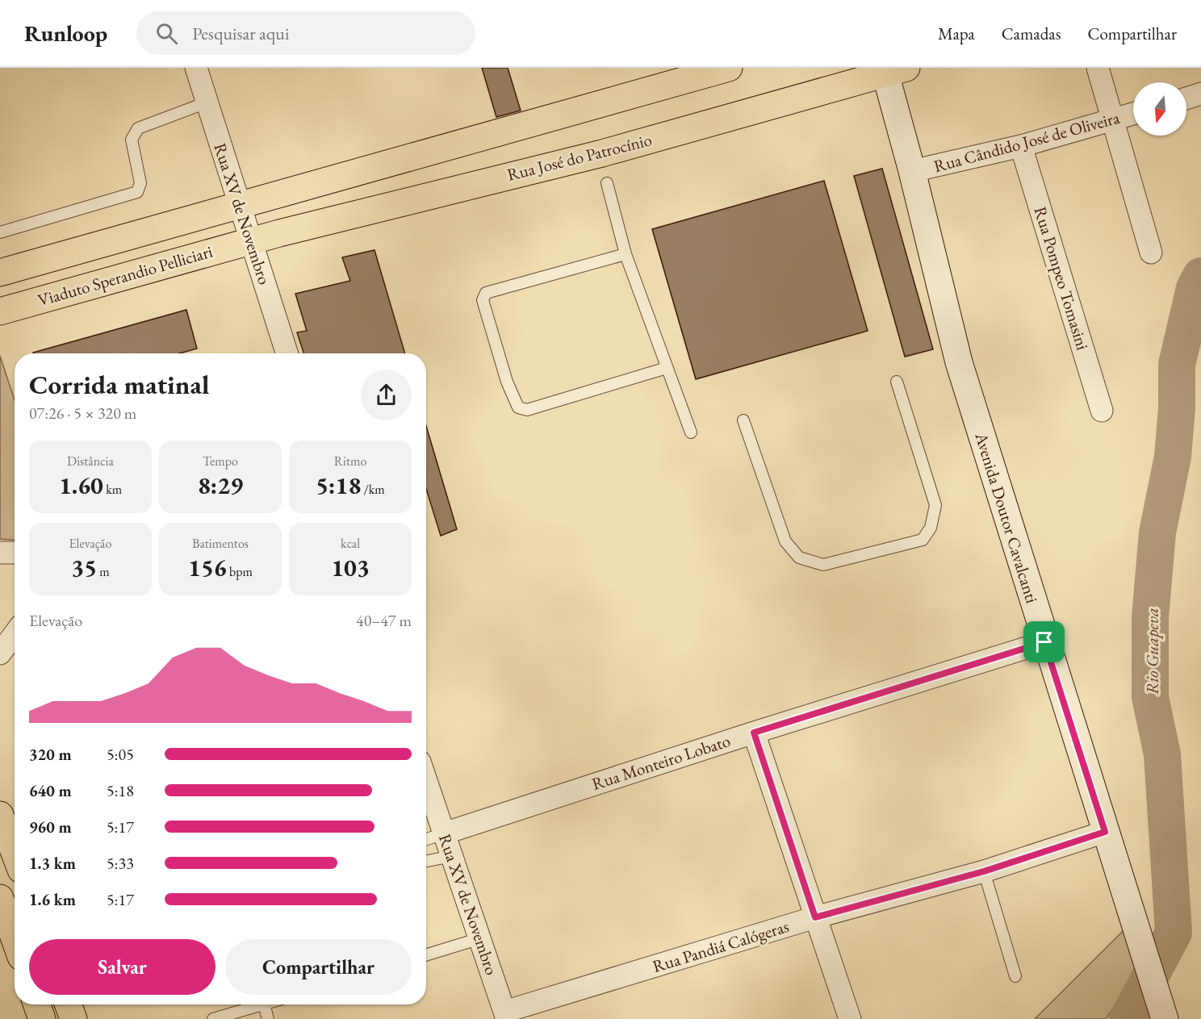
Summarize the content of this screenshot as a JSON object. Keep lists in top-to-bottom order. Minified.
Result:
{"streets":{"main road":["Rua José do Patrocínio","Viaduto Sperandio Pelliciari","Avenida Doutor Cavalcanti"],"street":["Rua Cândido José de Oliveira","Rua XV de Novembro","Rua Pompeo Tomasini","Rua Monteiro Lobato","Rua Pandiá Calógeras"]},"crossings":[["Rua Cândido José de Oliveira","Rua Pompeo Tomasini"],["Rua Cândido José de Oliveira","Avenida Doutor Cavalcanti"],["Rua José do Patrocínio","Rua XV de Novembro"],["Rua José do Patrocínio","Viaduto Sperandio Pelliciari"],["Rua José do Patrocínio","Avenida Doutor Cavalcanti"],["Rua XV de Novembro","Viaduto Sperandio Pelliciari"],["Rua XV de Novembro","Rua Monteiro Lobato"],["Rua XV de Novembro","Rua Pandiá Calógeras"],["Avenida Doutor Cavalcanti","Rua Monteiro Lobato"],["Avenida Doutor Cavalcanti","Rua Pandiá Calógeras"]],"water":["Rio Guapeva"],"north":"bottom","page":{"header":"Runloop","search":"Pesquisar aqui","nav":["Mapa","Camadas","Compartilhar"],"heading":["Corrida matinal","07:26 · 5 × 320 m"],"stats":[["Distância","1.60 km"],["Tempo","8:29"],["Ritmo","5:18 /km"],["Elevação","35 m"],["Batimentos","156 bpm"],["kcal","103"]],"chart":["Elevação","40–47 m"],"list":[{"name":"320 m","note":"5:05"},{"name":"640 m","note":"5:18"},{"name":"960 m","note":"5:17"},{"name":"1.3 km","note":"5:33"},{"name":"1.6 km","note":"5:17"}],"buttons":["Salvar","Compartilhar"]}}
